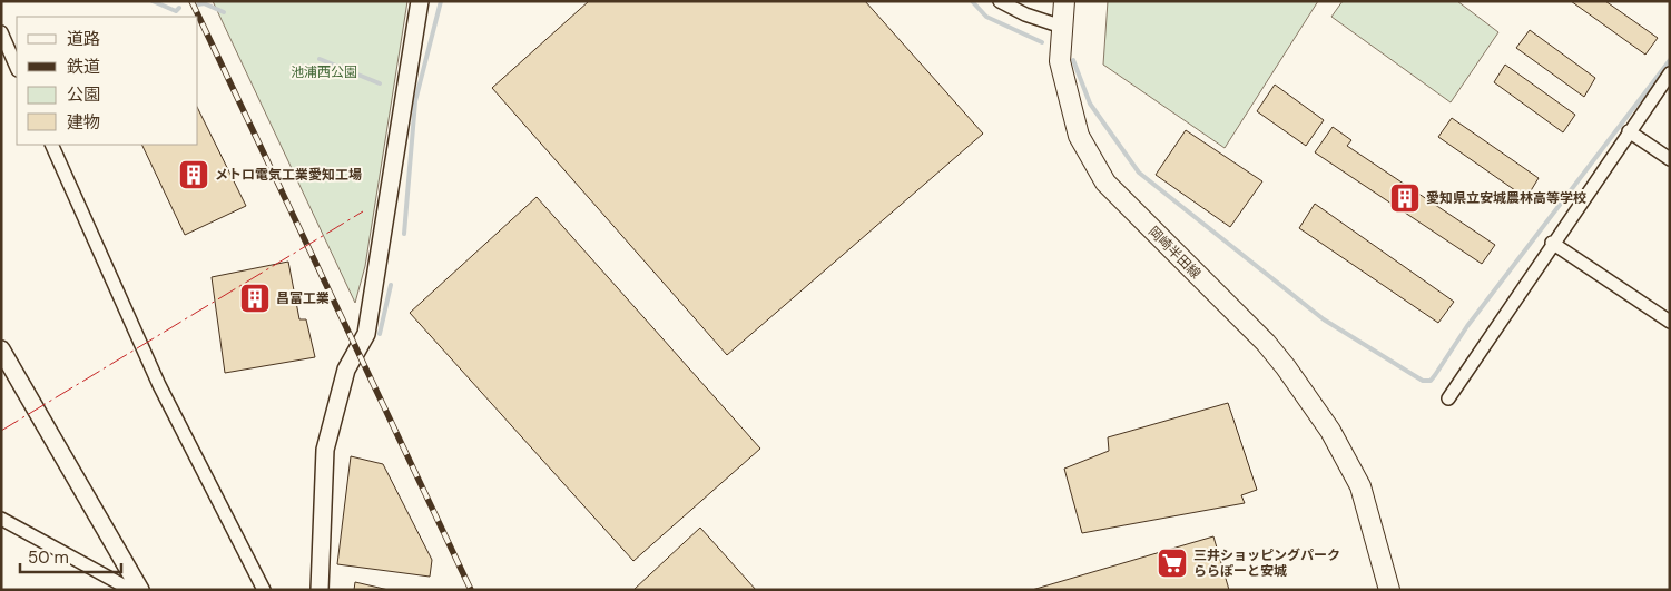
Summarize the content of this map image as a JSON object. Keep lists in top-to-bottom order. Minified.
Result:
{"streets":{"main road":["岡崎半田線"]},"parks":["池浦西公園"],"places":{"building":["メトロ電気工業愛知工場","愛知県立安城農林高等学校","昌富工業"],"supermarket":["三井ショッピングパーク ららぽーと安城"]},"legend":["道路","鉄道","公園","建物"],"scale_bar":"50 m"}
